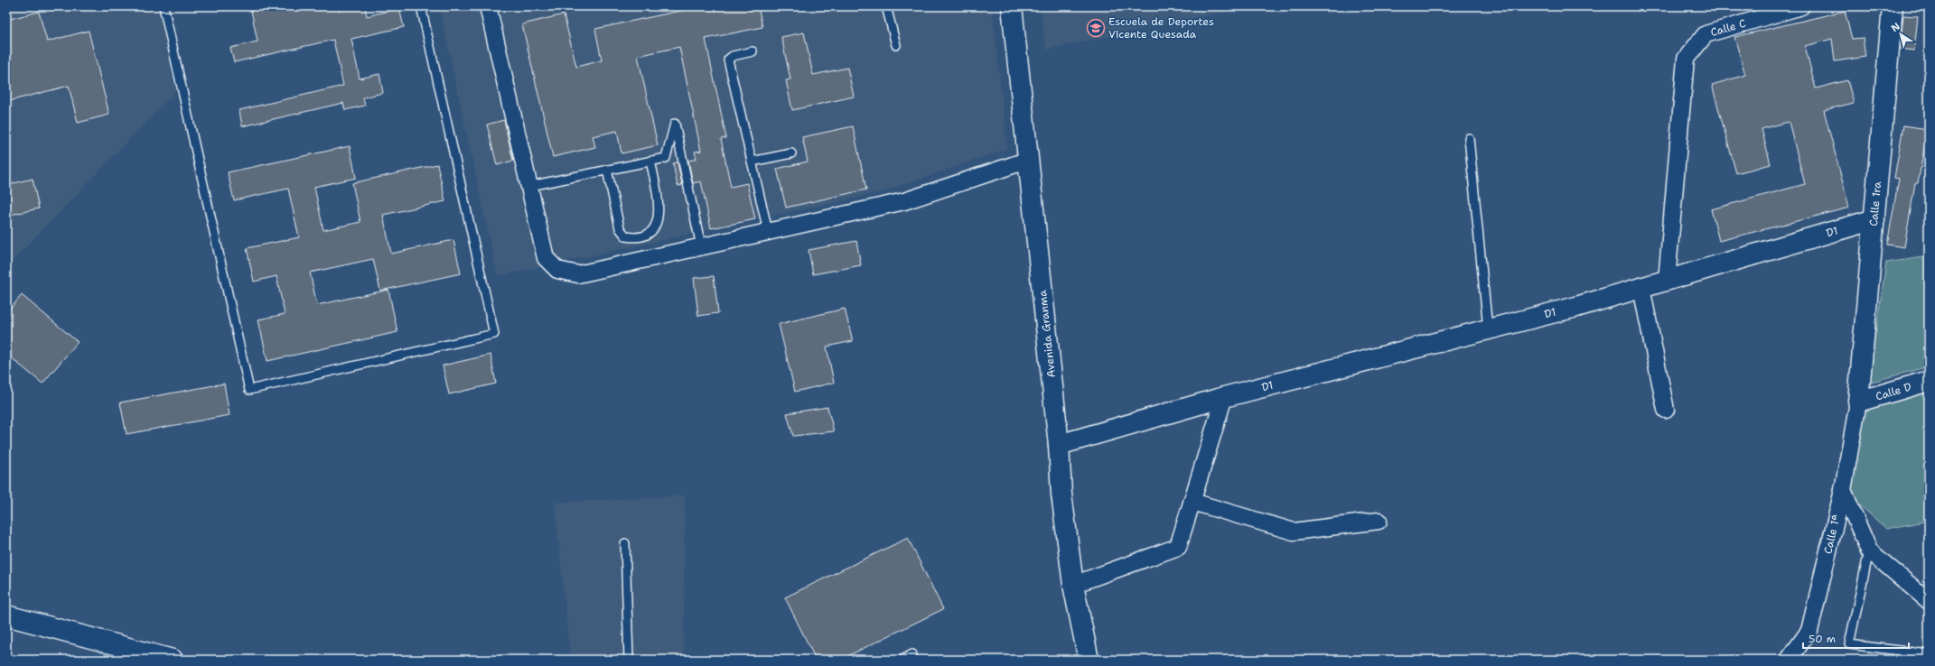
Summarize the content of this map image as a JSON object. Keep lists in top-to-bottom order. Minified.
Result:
{"streets":{"street":["Calle C","Calle 1ra","D1","Avenida Granma","Calle D","Calle 1ª"]},"crossings":[["Calle C","D1"],["Calle 1ra","D1"],["Calle 1ra","Calle D"],["Calle 1ra","Calle 1ª"],["D1","Avenida Granma"],["Calle D","Calle 1ª"]],"places":{"school or university":["Escuela de Deportes Vicente Quesada"]},"scale_bar":"50 m","north":"top left"}
